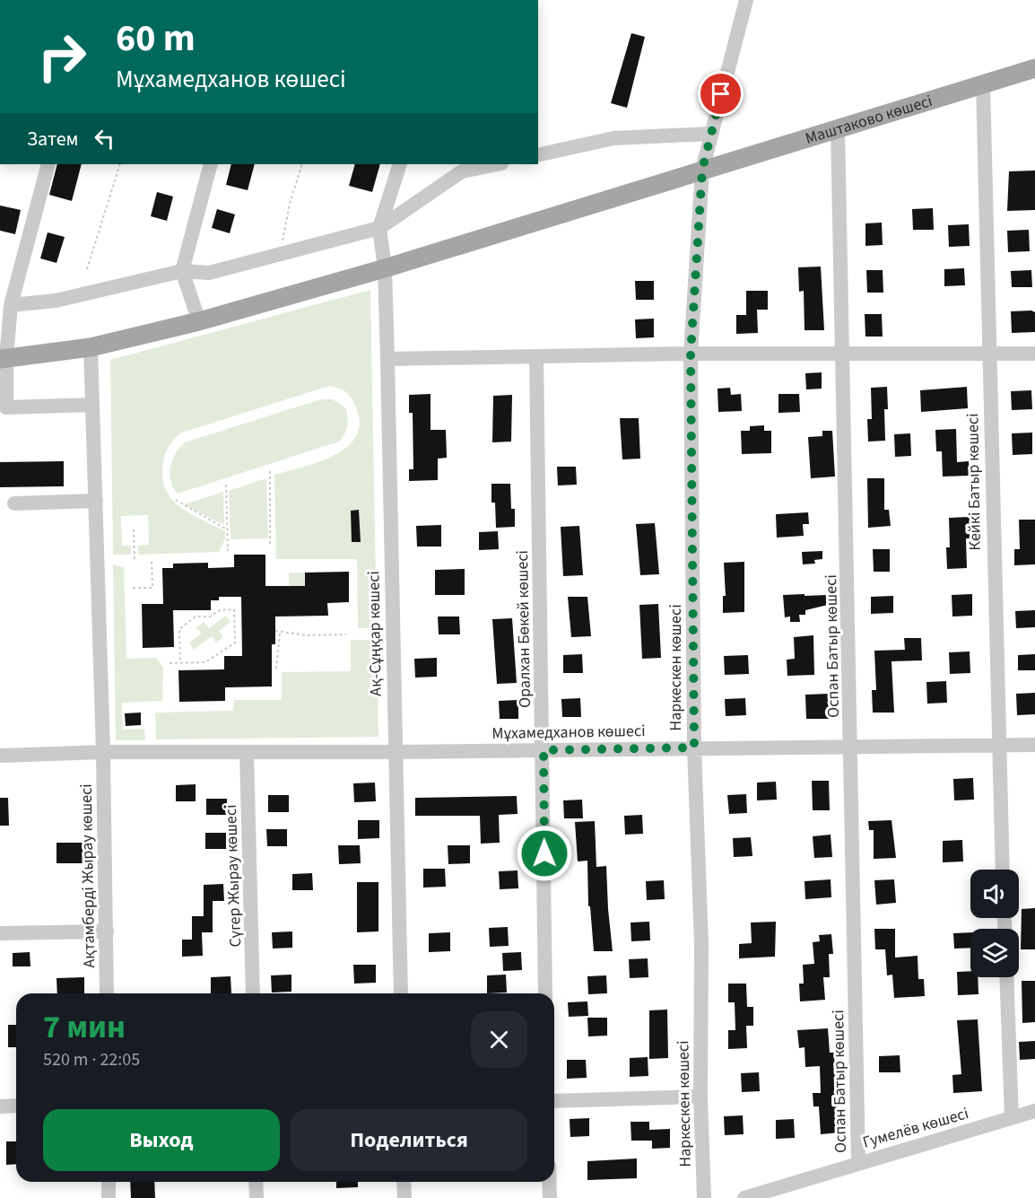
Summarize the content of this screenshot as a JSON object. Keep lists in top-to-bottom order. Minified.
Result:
{"streets":{"main road":["Маштаково көшесі"],"street":["Кейкі Батыр көшесі","Оралхан Бөкей көшесі","Ақ-Сұңқар көшесі","Оспан Батыр көшесі","Наркескен көшесі","Мұхамедханов көшесі","Ақтамберді Жырау көшесі","Сүгер Жырау көшесі","Гумелёв көшесі"]},"crossings":[["Маштаково көшесі","Кейкі Батыр көшесі"],["Маштаково көшесі","Ақ-Сұңқар көшесі"],["Маштаково көшесі","Оспан Батыр көшесі"],["Маштаково көшесі","Наркескен көшесі"],["Маштаково көшесі","Ақтамберді Жырау көшесі"],["Кейкі Батыр көшесі","Мұхамедханов көшесі"],["Оралхан Бөкей көшесі","Мұхамедханов көшесі"],["Ақ-Сұңқар көшесі","Мұхамедханов көшесі"],["Оспан Батыр көшесі","Мұхамедханов көшесі"],["Оспан Батыр көшесі","Гумелёв көшесі"],["Наркескен көшесі","Мұхамедханов көшесі"],["Мұхамедханов көшесі","Ақтамберді Жырау көшесі"],["Мұхамедханов көшесі","Сүгер Жырау көшесі"]],"page":{"turn":["60 m","Мұхамедханов көшесі"],"then":"Затем","heading":["7 мин","520 m · 22:05"],"buttons":["Выход","Поделиться"]}}
